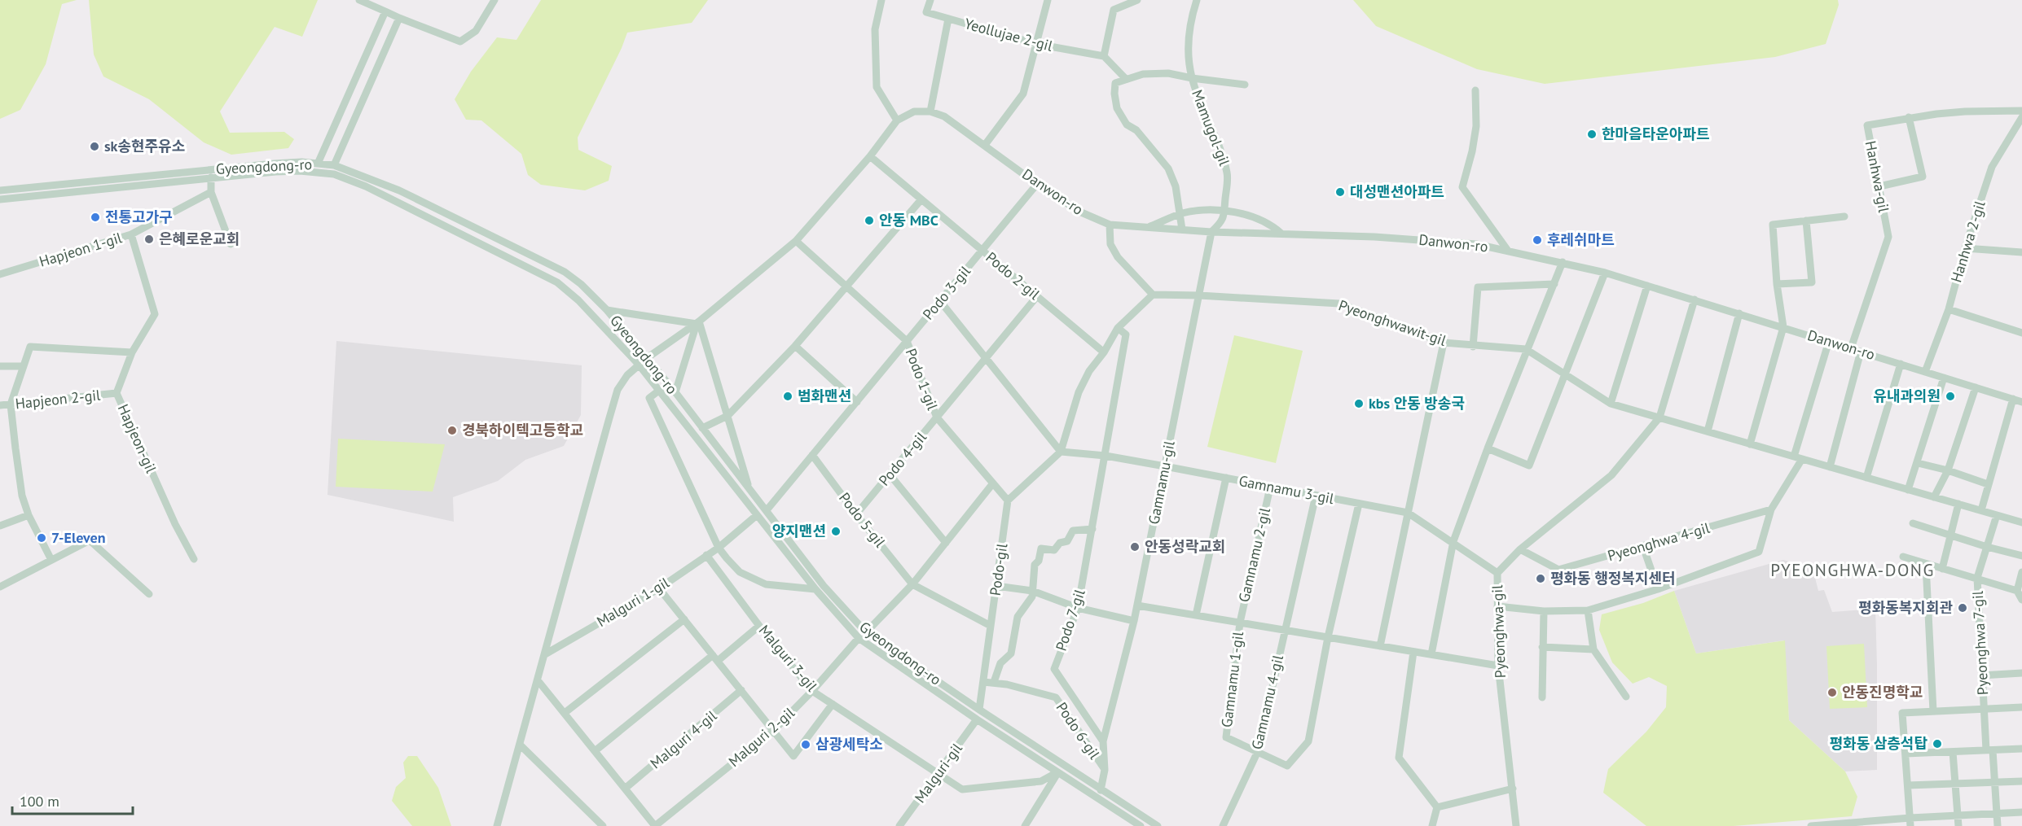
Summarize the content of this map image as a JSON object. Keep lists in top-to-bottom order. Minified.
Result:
{"streets":{"street":["Yeollujae 2-gil","Mamugol-gil","Gyeongdong-ro","Hanhwa-gil","Danwon-ro","Hanhwa 2-gil","Hapjeon 1-gil","Podo 2-gil","Podo 3-gil","Pyeonghwawit-gil","Podo 1-gil","Hapjeon 2-gil","Hapjeon-gil","Podo 4-gil","Gamnamu-gil","Gamnamu 3-gil","Podo 5-gil","Pyeonghwa 4-gil","Gamnamu 2-gil","Podo-gil","Malguri 1-gil","Podo 7-gil","Pyeonghwa-gil","Pyeonghwa 7-gil","Malguri 3-gil","Gamnamu 1-gil","Gamnamu 4-gil","Podo 6-gil","Malguri 2-gil","Malguri 4-gil","Malguri-gil"]},"crossings":[["Mamugol-gil","Danwon-ro"],["Mamugol-gil","Gamnamu-gil"],["Gyeongdong-ro","Podo 3-gil"],["Gyeongdong-ro","Gamnamu-gil"],["Gyeongdong-ro","Podo-gil"],["Gyeongdong-ro","Malguri 1-gil"],["Gyeongdong-ro","Malguri 3-gil"],["Gyeongdong-ro","Malguri 2-gil"],["Gyeongdong-ro","Malguri-gil"],["Hanhwa-gil","Danwon-ro"],["Danwon-ro","Hanhwa 2-gil"],["Danwon-ro","Podo 3-gil"],["Danwon-ro","Gamnamu-gil"],["Hapjeon 1-gil","Hapjeon-gil"],["Podo 2-gil","Podo 3-gil"],["Podo 2-gil","Podo 4-gil"],["Podo 3-gil","Podo 1-gil"],["Podo 3-gil","Podo 5-gil"],["Pyeonghwawit-gil","Gamnamu-gil"],["Podo 1-gil","Podo 4-gil"],["Podo 1-gil","Podo-gil"],["Hapjeon 2-gil","Hapjeon-gil"],["Podo 4-gil","Podo 5-gil"],["Gamnamu-gil","Gamnamu 3-gil"],["Gamnamu-gil","Gamnamu 2-gil"],["Gamnamu-gil","Podo 7-gil"],["Gamnamu-gil","Podo 6-gil"],["Gamnamu 3-gil","Gamnamu 2-gil"],["Gamnamu 3-gil","Pyeonghwa-gil"],["Podo 5-gil","Podo-gil"],["Pyeonghwa 4-gil","Pyeonghwa-gil"],["Gamnamu 2-gil","Pyeonghwa-gil"],["Gamnamu 2-gil","Gamnamu 1-gil"],["Gamnamu 2-gil","Gamnamu 4-gil"],["Podo-gil","Podo 6-gil"],["Malguri 1-gil","Malguri 3-gil"],["Malguri 3-gil","Malguri 2-gil"],["Malguri 3-gil","Malguri-gil"],["Gamnamu 1-gil","Gamnamu 4-gil"],["Malguri 2-gil","Malguri 4-gil"]],"districts":["PYEONGHWA-DONG"],"places":["한마음타운아파트","sk송현주유소","대성맨션아파트","전통고가구","안동 MBC","은혜로운교회","후레쉬마트","범화맨션","유내과의원","kbs 안동 방송국","경북하이텍고등학교","양지맨션","7-Eleven","안동성락교회","평화동 행정복지센터","평화동복지회관","안동진명학교","평화동 삼층석탑","삼광세탁소"],"scale_bar":"100 m"}
